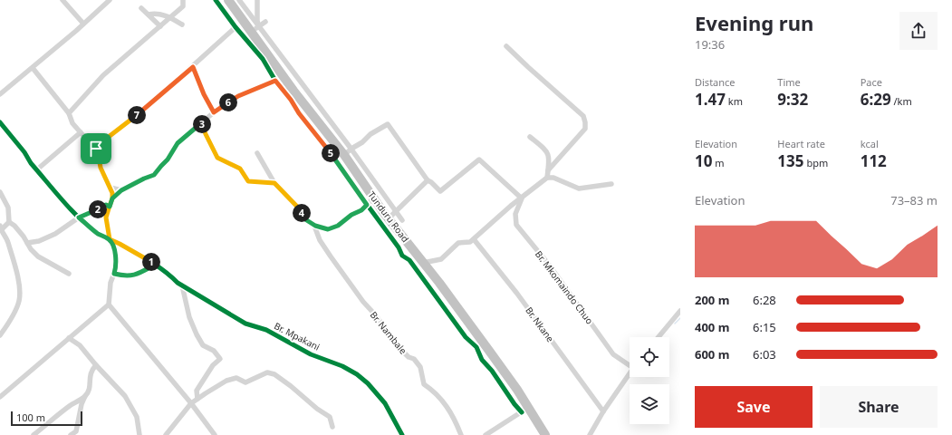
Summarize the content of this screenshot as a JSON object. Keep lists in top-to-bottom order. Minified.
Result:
{"streets":{"highway":["Tunduru Road"],"street":["Br. Mkomaindo Chuo","Br. Nkane","Br. Nambale","Br. Mpakani"]},"scale_bar":"100 m","page":{"heading":["Evening run","19:36"],"stats":[["Distance","1.47 km"],["Time","9:32"],["Pace","6:29 /km"],["Elevation","10 m"],["Heart rate","135 bpm"],["kcal","112"]],"pins":["6","7","3","5","2","4","1"],"chart":["Elevation","73–83 m"],"list":[{"name":"200 m","note":"6:28"},{"name":"400 m","note":"6:15"},{"name":"600 m","note":"6:03"}],"buttons":["Save","Share"],"scale":"100 m"}}
